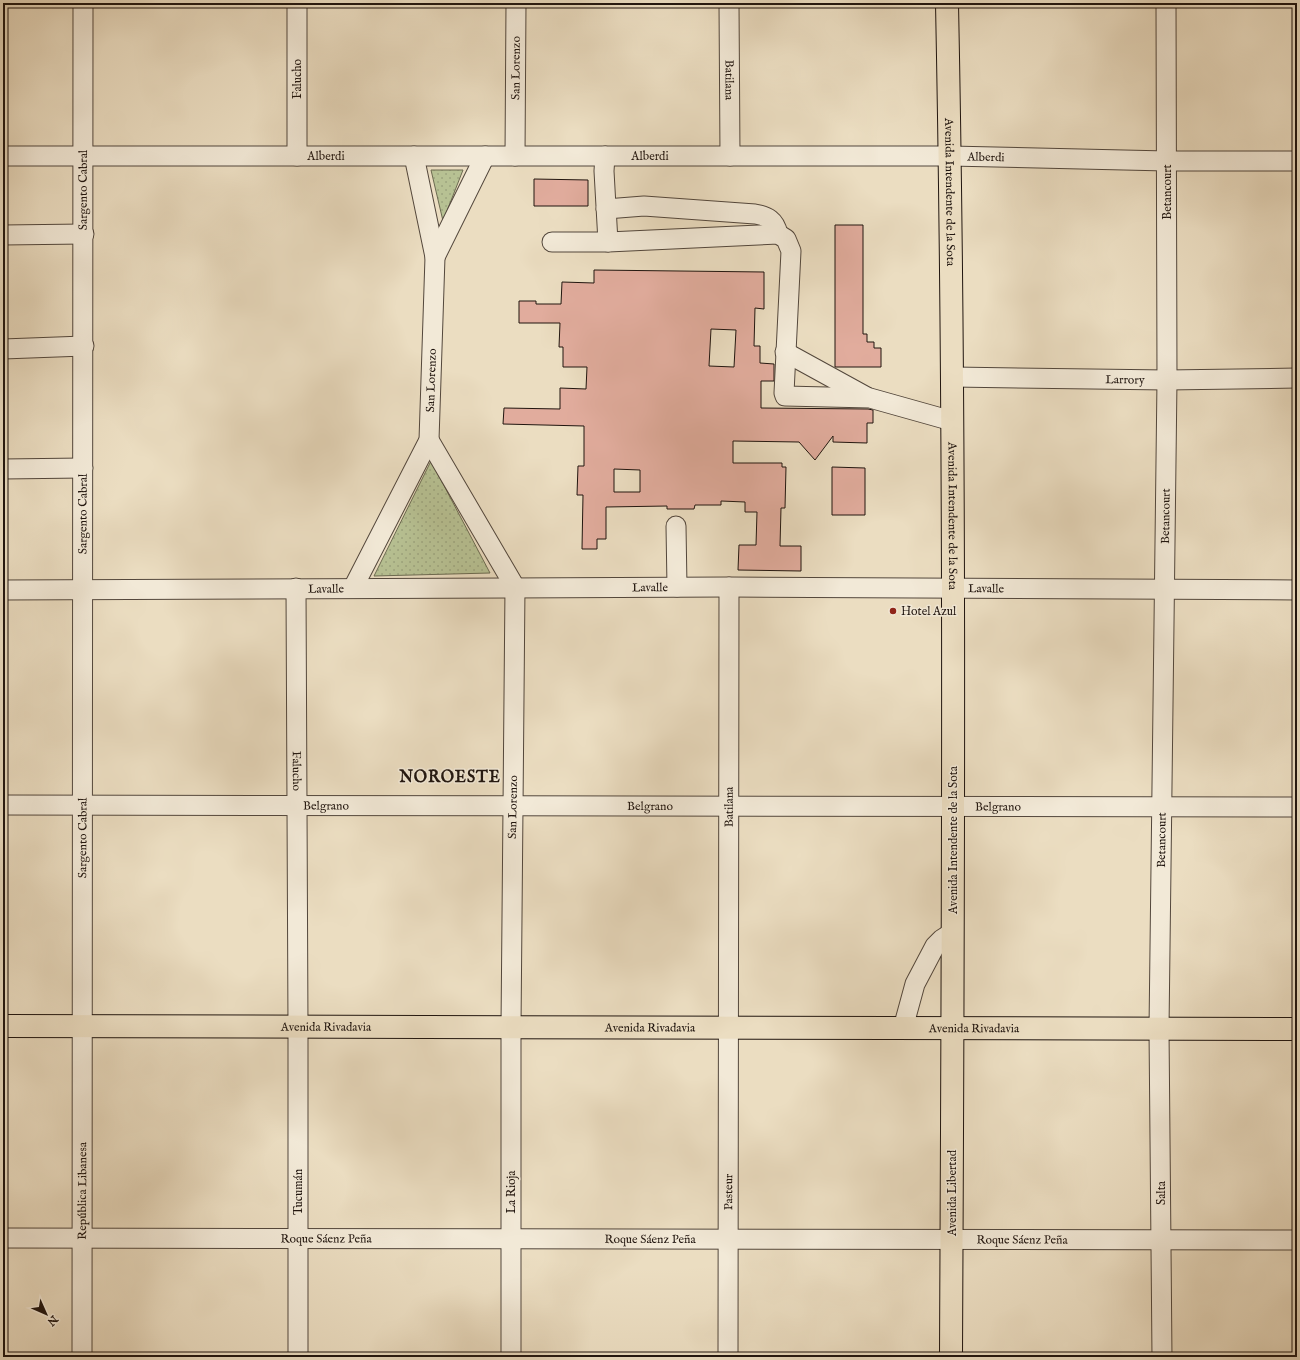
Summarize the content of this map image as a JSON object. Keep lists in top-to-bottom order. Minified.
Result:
{"streets":{"main road":["Avenida Intendente de la Sota","Avenida Rivadavia","Avenida Libertad"],"street":["San Lorenzo","Falucho","Batilana","Alberdi","Sargento Cabral","Betancourt","Larrory","Lavalle","Belgrano","República Libanesa","Tucumán","La Rioja","Pasteur","Salta","Roque Sáenz Peña"]},"crossings":[["San Lorenzo","Alberdi"],["San Lorenzo","Lavalle"],["San Lorenzo","Belgrano"],["San Lorenzo","Avenida Rivadavia"],["San Lorenzo","La Rioja"],["Falucho","Alberdi"],["Falucho","Lavalle"],["Falucho","Belgrano"],["Falucho","Avenida Rivadavia"],["Falucho","Tucumán"],["Batilana","Alberdi"],["Batilana","Lavalle"],["Batilana","Belgrano"],["Batilana","Avenida Rivadavia"],["Batilana","Pasteur"],["Alberdi","Sargento Cabral"],["Alberdi","Avenida Intendente de la Sota"],["Alberdi","Betancourt"],["Sargento Cabral","Lavalle"],["Sargento Cabral","Belgrano"],["Sargento Cabral","Avenida Rivadavia"],["Sargento Cabral","República Libanesa"],["Avenida Intendente de la Sota","Larrory"],["Avenida Intendente de la Sota","Lavalle"],["Avenida Intendente de la Sota","Belgrano"],["Avenida Intendente de la Sota","Avenida Rivadavia"],["Avenida Intendente de la Sota","Avenida Libertad"],["Betancourt","Larrory"],["Betancourt","Lavalle"],["Betancourt","Belgrano"],["Betancourt","Avenida Rivadavia"],["Betancourt","Salta"],["Avenida Rivadavia","República Libanesa"],["Avenida Rivadavia","Tucumán"],["Avenida Rivadavia","La Rioja"],["Avenida Rivadavia","Pasteur"],["Avenida Rivadavia","Avenida Libertad"],["Avenida Rivadavia","Salta"],["República Libanesa","Roque Sáenz Peña"],["Tucumán","Roque Sáenz Peña"],["La Rioja","Roque Sáenz Peña"],["Pasteur","Roque Sáenz Peña"],["Avenida Libertad","Roque Sáenz Peña"],["Salta","Roque Sáenz Peña"]],"districts":["NOROESTE"],"places":["Hotel Azul"],"north":"bottom right"}
